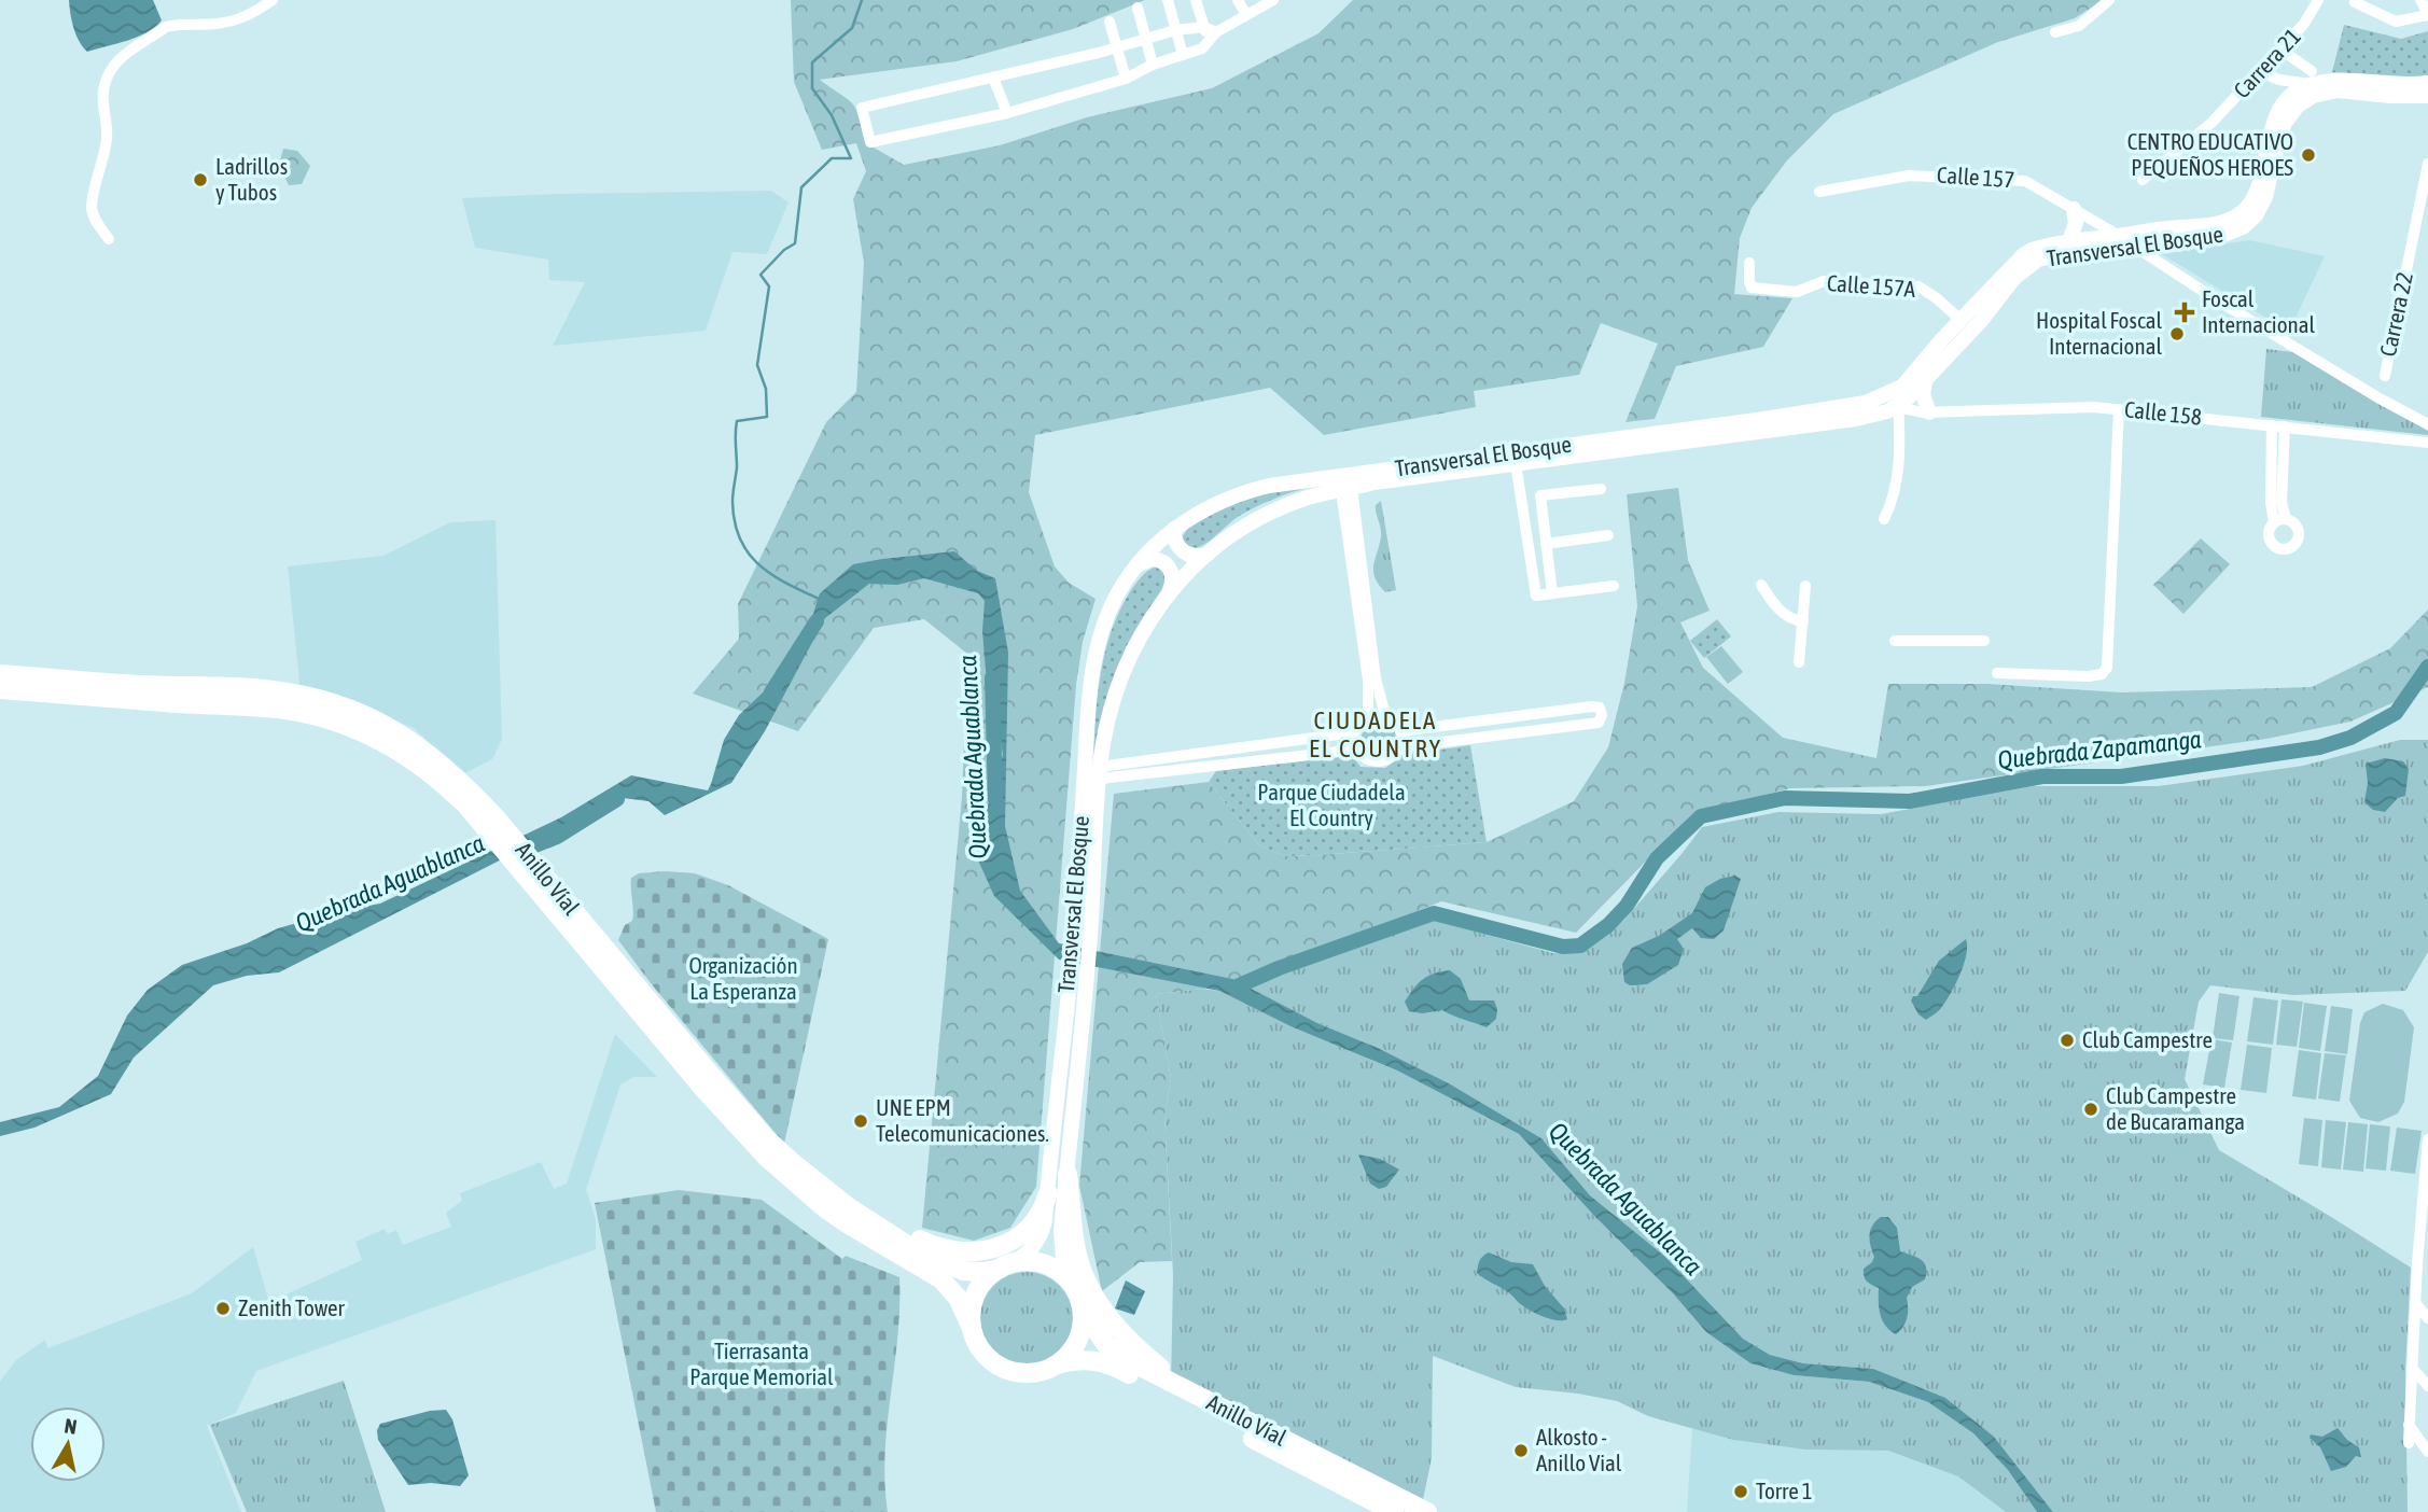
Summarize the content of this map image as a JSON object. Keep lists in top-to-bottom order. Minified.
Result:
{"streets":{"highway":["Anillo Víal"],"main road":["Transversal El Bosque"],"street":["Carrera 21","Calle 157","Calle 157A","Carrera 22","Calle 158"]},"crossings":[["Calle 157","Transversal El Bosque"],["Transversal El Bosque","Calle 157A"],["Transversal El Bosque","Calle 158"],["Transversal El Bosque","Anillo Víal"]],"districts":["CIUDADELA EL COUNTRY"],"water":["Quebrada Zapamanga","Quebrada Aguablanca"],"parks":["Parque Ciudadela El Country","Organización La Esperanza","Tierrasanta Parque Memorial"],"places":{"other":["CENTRO EDUCATIVO PEQUEÑOS HEROES","Ladrillos y Tubos","Hospital Foscal Internacional","Club Campestre","Club Campestre de Bucaramanga","UNE EPM Telecomunicaciones.","Zenith Tower","Alkosto - Anillo Vial","Torre 1"],"health":["Foscal Internacional"]},"north":"top"}
